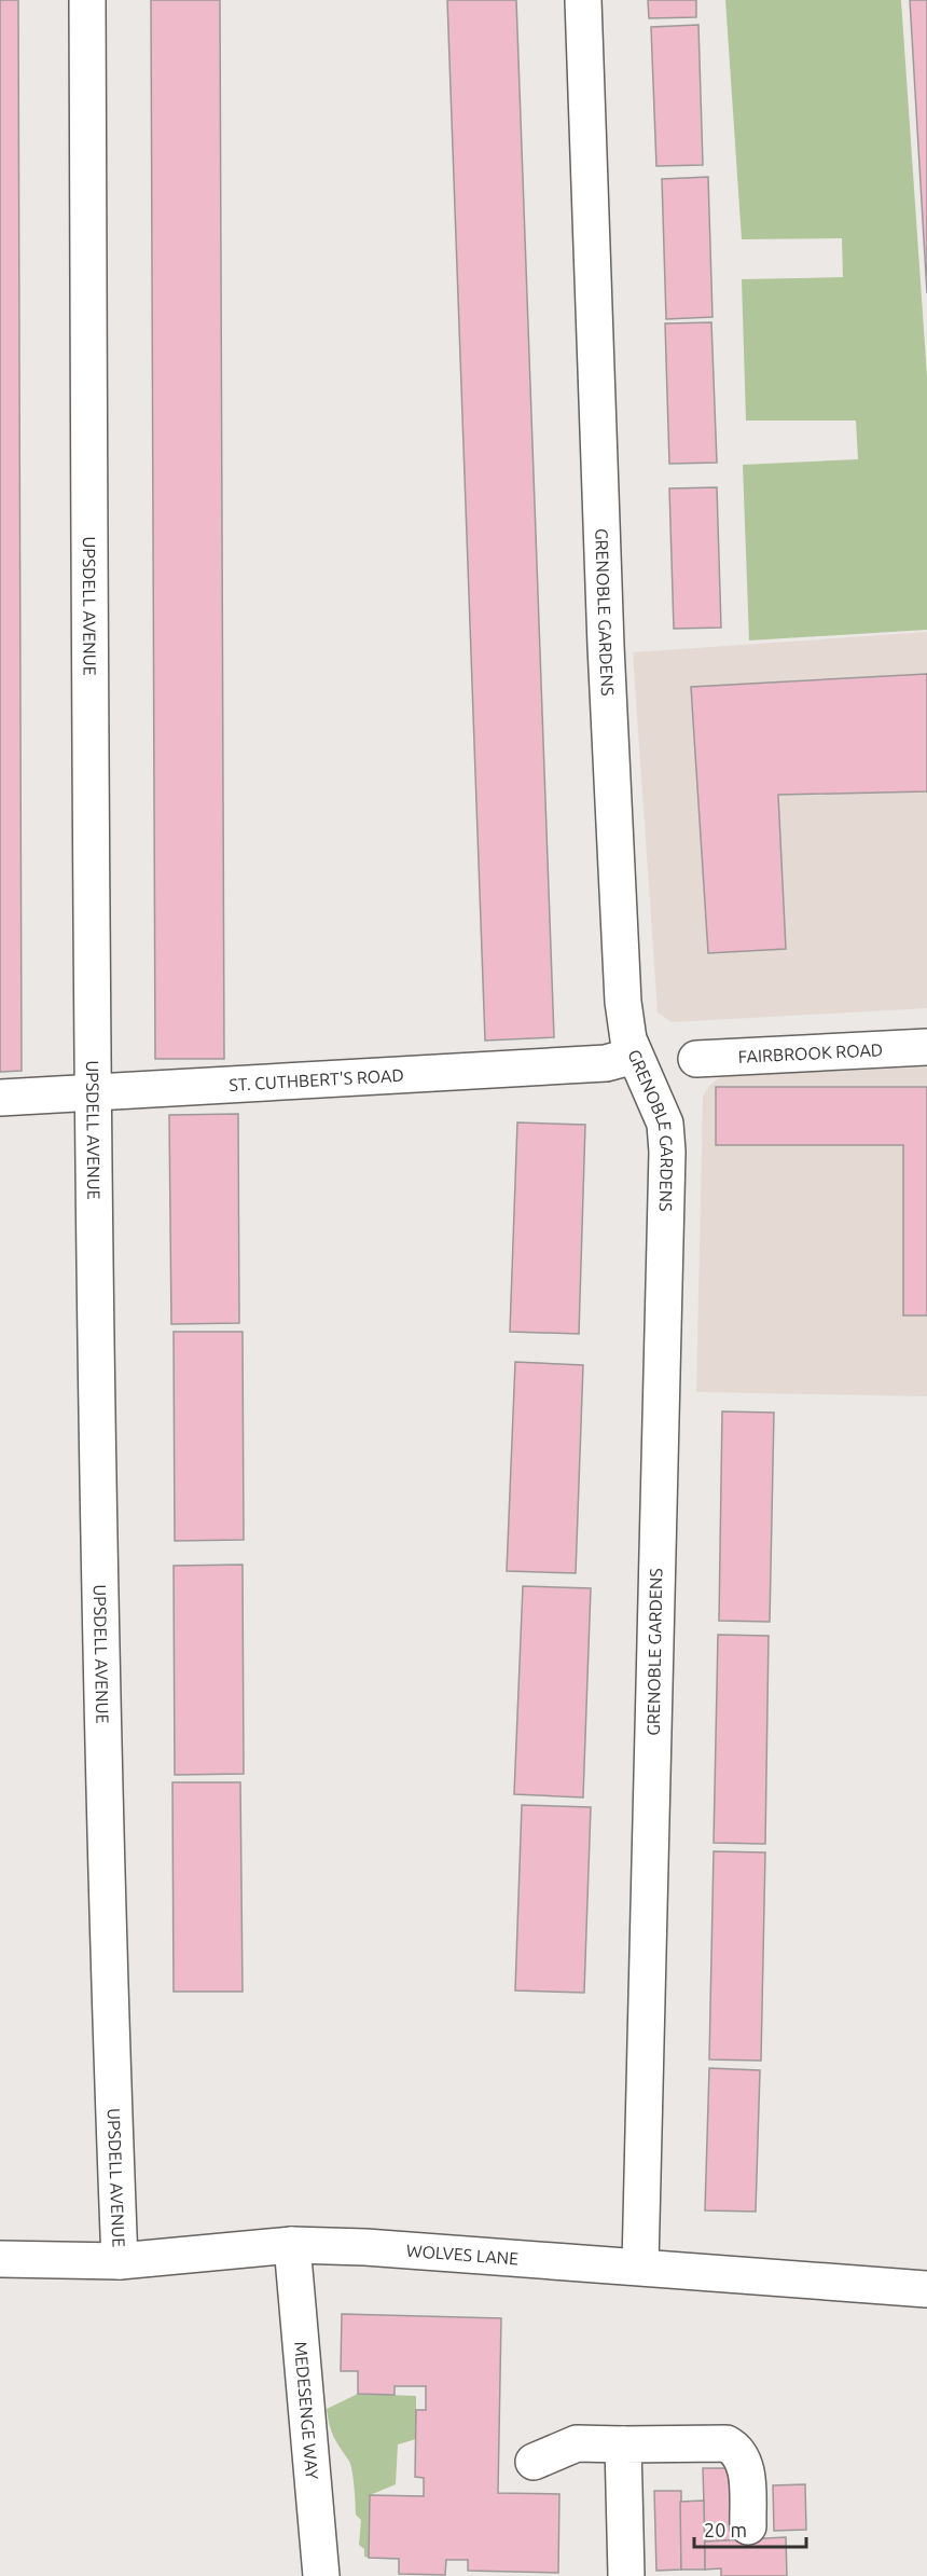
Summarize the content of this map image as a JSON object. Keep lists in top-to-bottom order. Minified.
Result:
{"streets":{"street":["UPSDELL AVENUE","GRENOBLE GARDENS","FAIRBROOK ROAD","ST. CUTHBERT'S ROAD","WOLVES LANE","MEDESENGE WAY"]},"crossings":[["UPSDELL AVENUE","ST. CUTHBERT'S ROAD"],["UPSDELL AVENUE","WOLVES LANE"],["GRENOBLE GARDENS","ST. CUTHBERT'S ROAD"],["GRENOBLE GARDENS","WOLVES LANE"],["WOLVES LANE","MEDESENGE WAY"]],"scale_bar":"20 m"}
